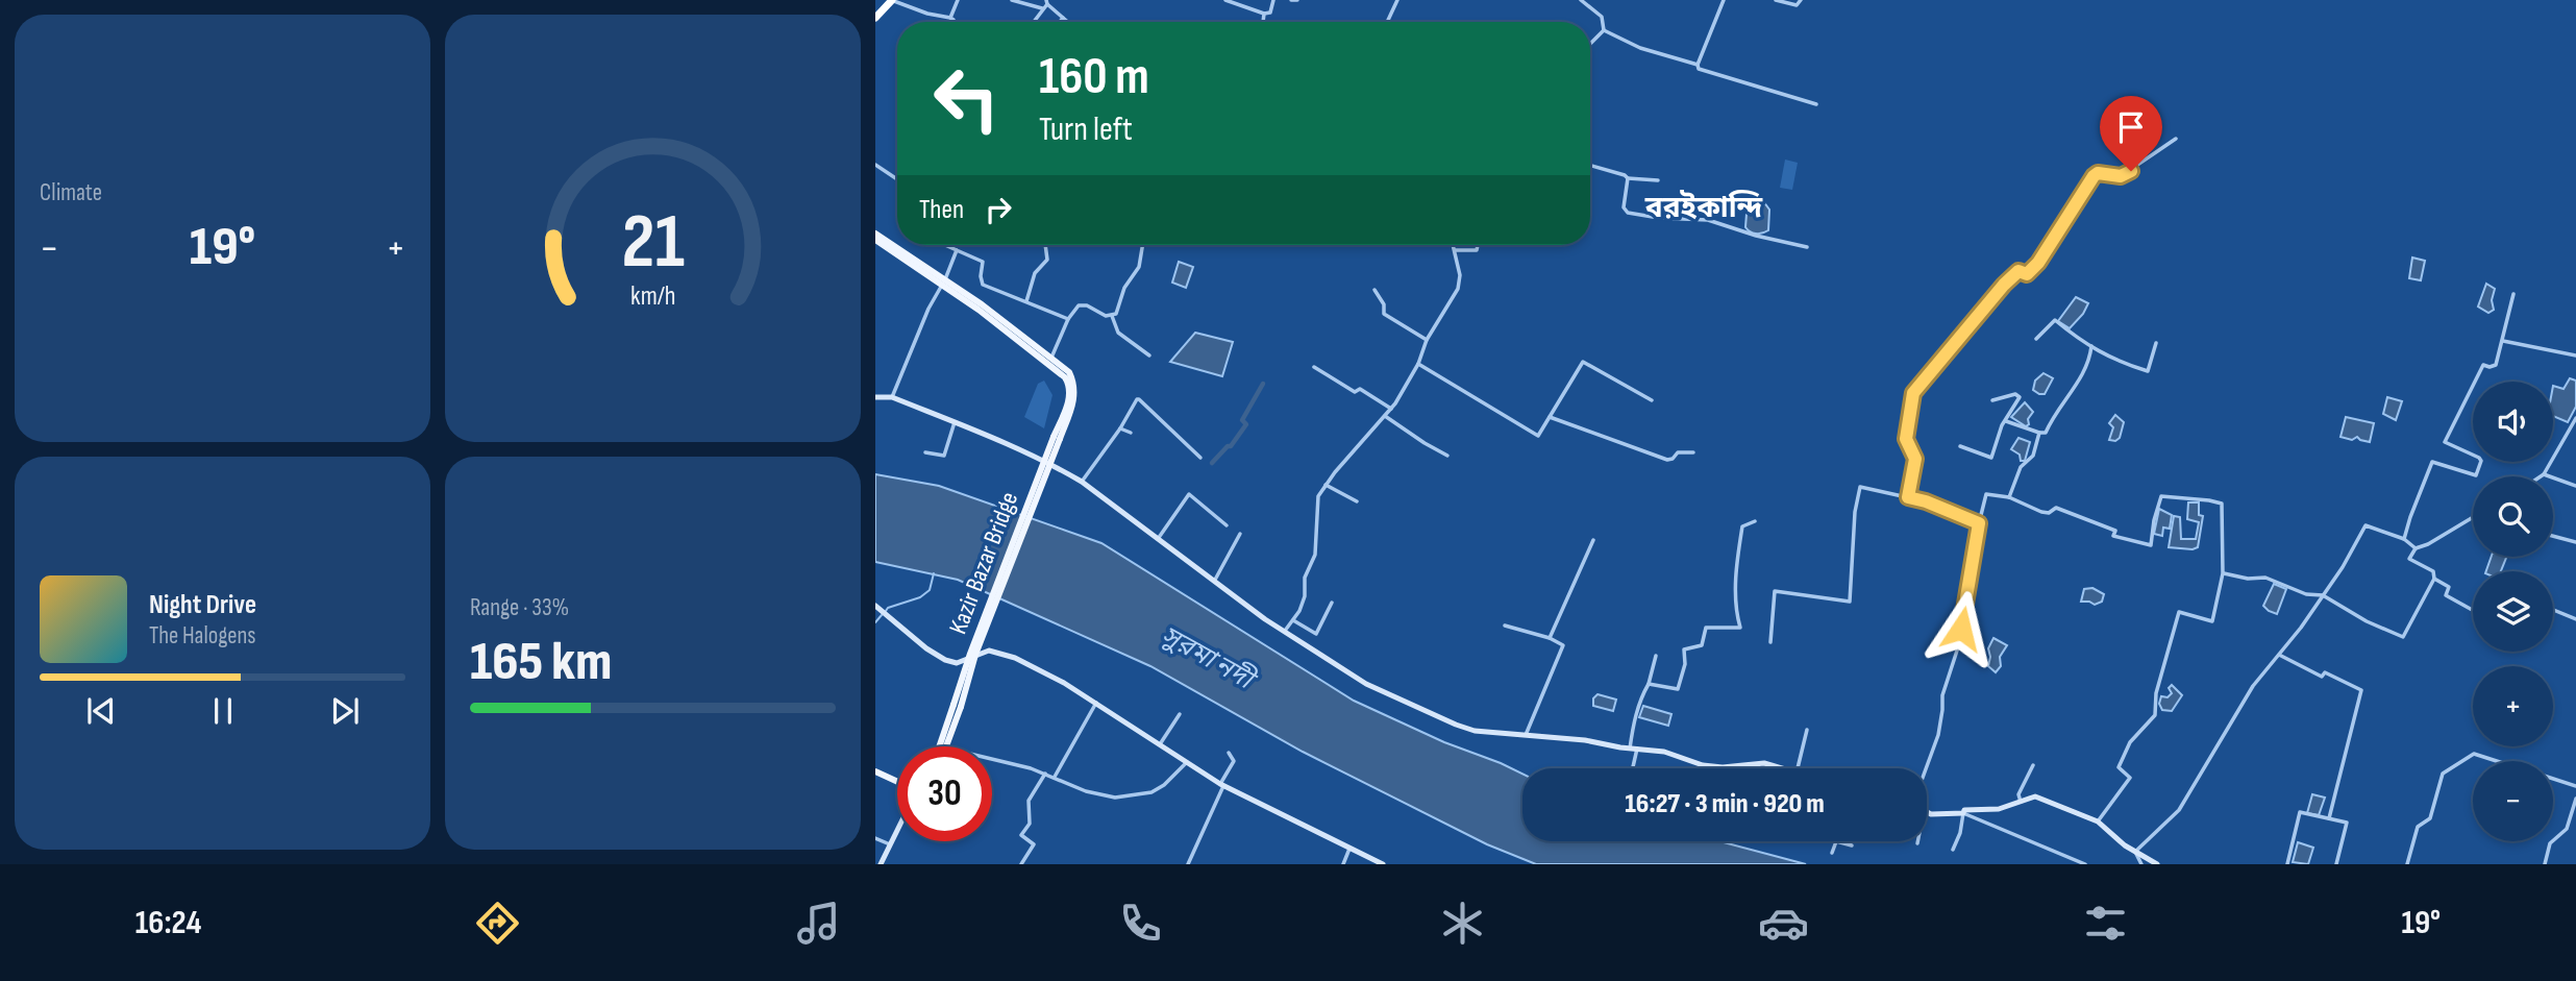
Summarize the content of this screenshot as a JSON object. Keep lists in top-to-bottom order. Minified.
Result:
{"districts":["বরইকান্দি"],"water":["সুরমা নদী"],"page":{"tile":["Climate",["Range · 33%","165 km"]],"turn":["160 m","Turn left"],"then":"Then","heat":["−","19°","+"],"map_buttons":["+","−"],"song":["Night Drive","The Halogens"],"limit":"30","trip":"16:27 · 3 min · 920 m","tabs":["16:24","19°"],"gauge":["21","km/h"]}}
